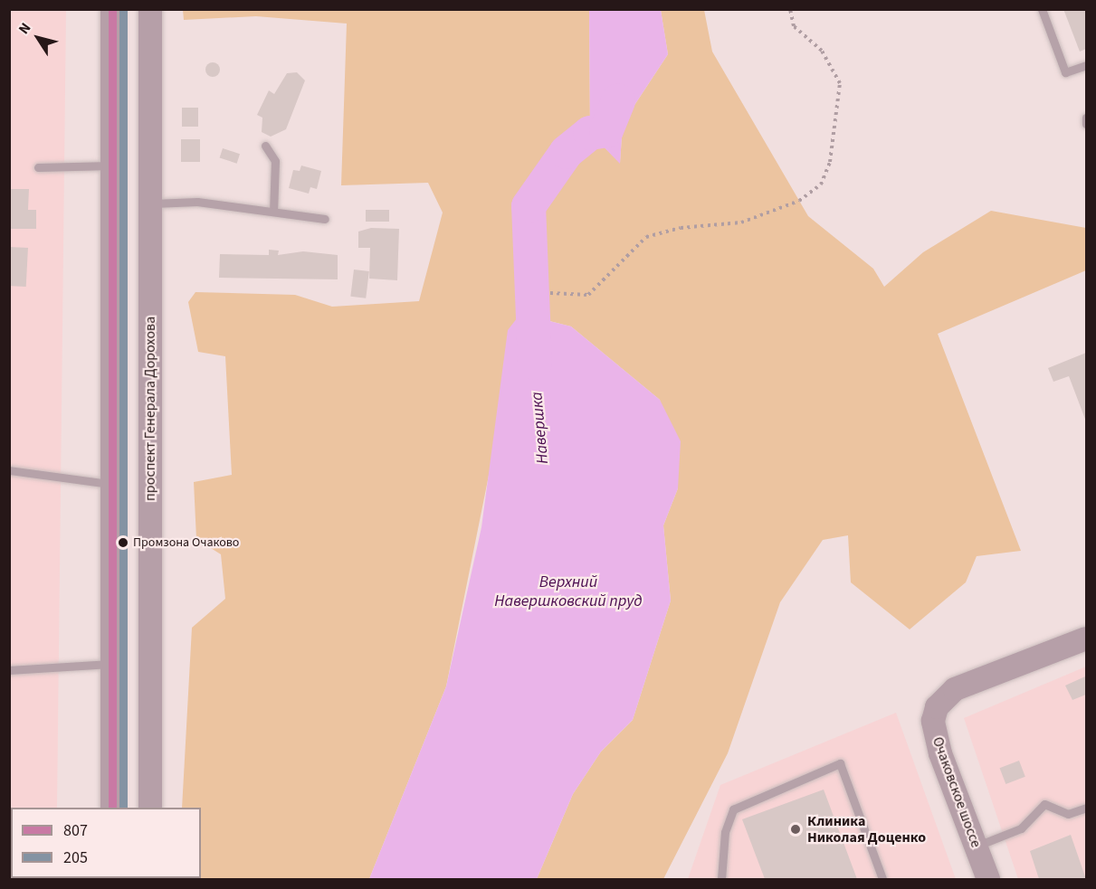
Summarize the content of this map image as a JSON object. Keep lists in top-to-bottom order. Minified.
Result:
{"streets":{"main road":["проспект Генерала Дорохова","Очаковское шоссе"]},"water":["Навершка","Верхний Навершковский пруд"],"places":["Промзона Очаково","Клиника Николая Доценко"],"lines":["transit line 807","transit line 205"],"legend":["807","205"],"north":"top left"}
